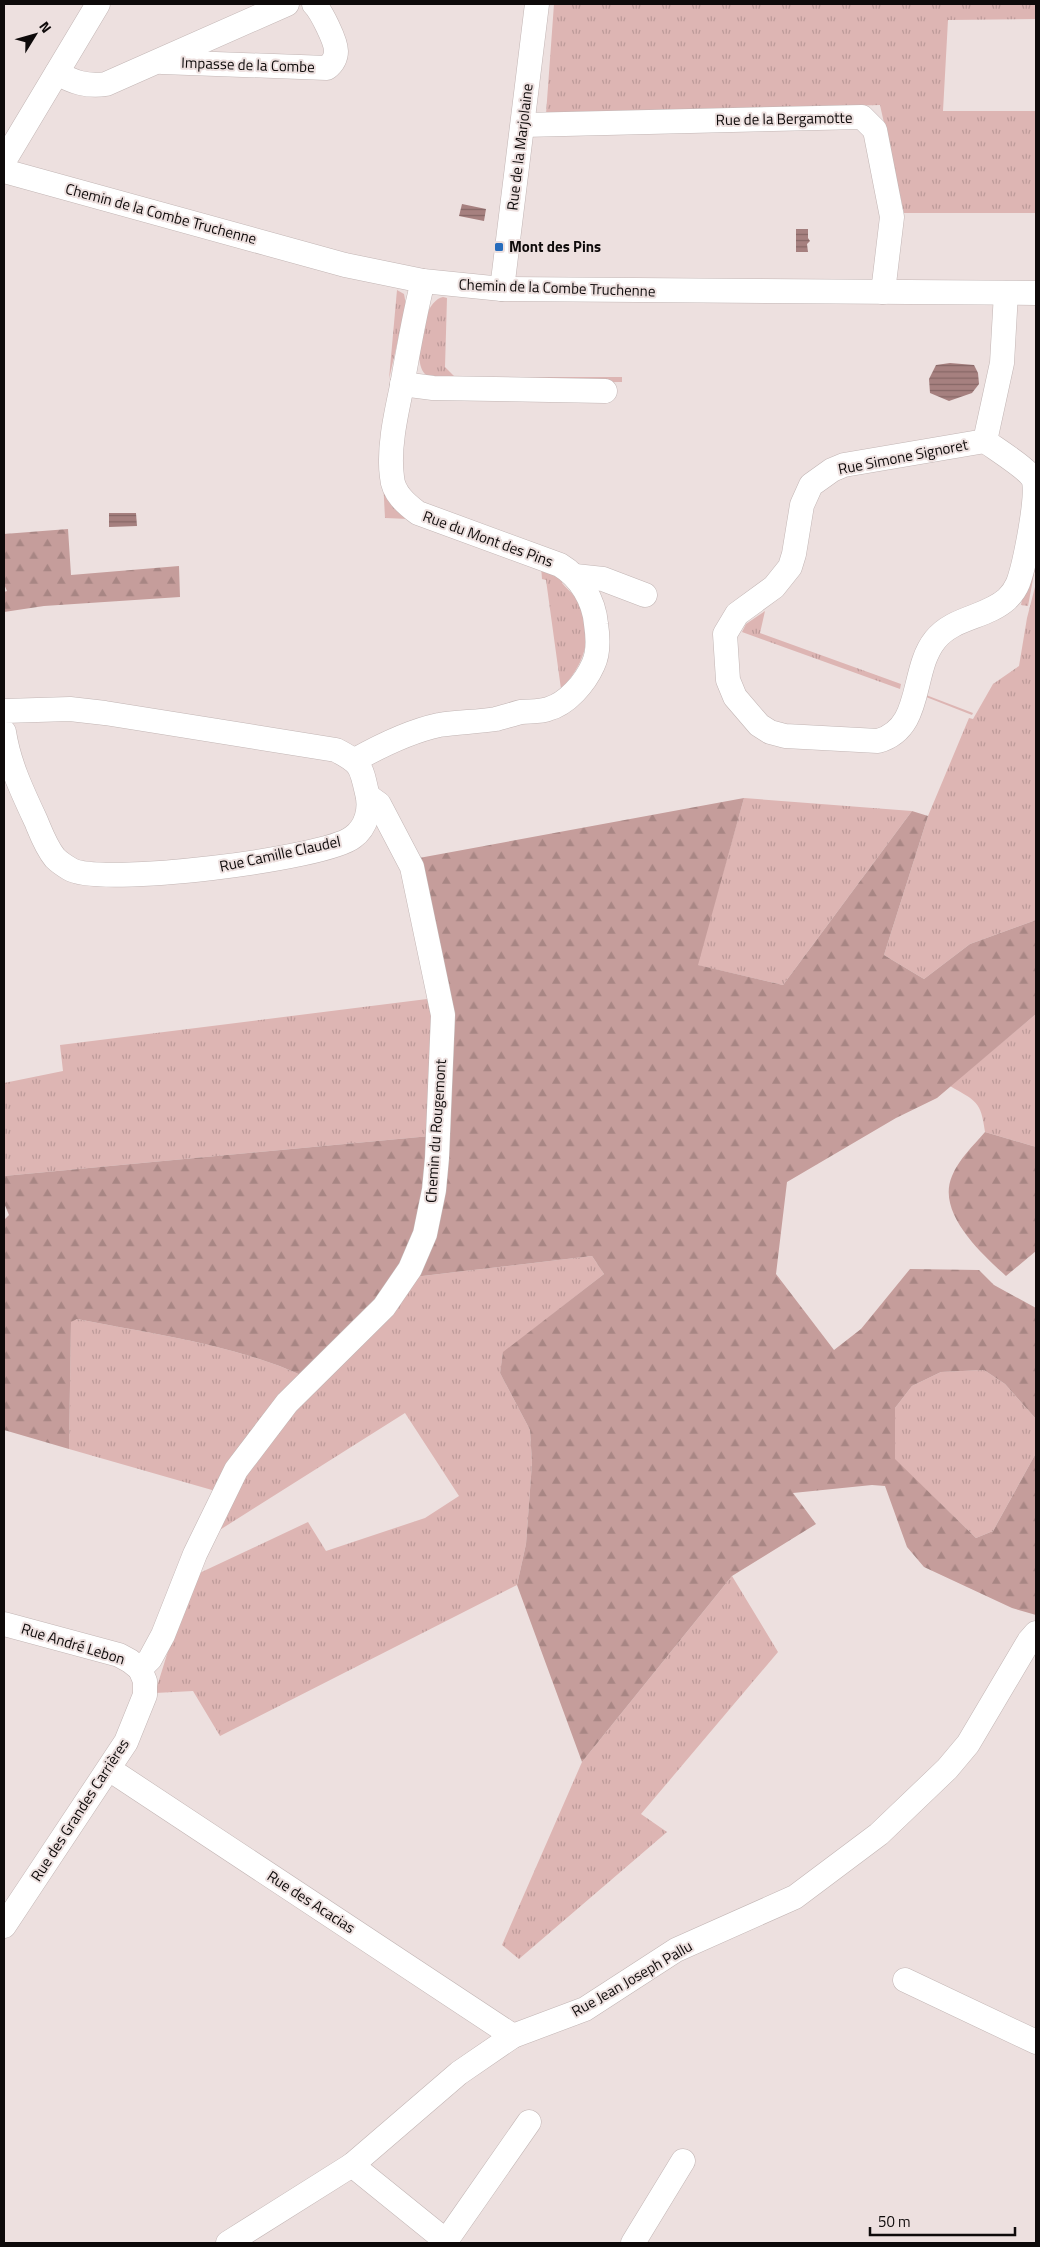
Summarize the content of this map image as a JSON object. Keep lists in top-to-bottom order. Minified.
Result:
{"streets":{"street":["Impasse de la Combe","Rue de la Bergamotte","Rue de la Marjolaine","Chemin de la Combe Truchenne","Rue Simone Signoret","Rue du Mont des Pins","Rue Camille Claudel","Chemin du Rougemont","Rue André Lebon","Rue des Grandes Carrières","Rue des Acacias","Rue Jean Joseph Pallu"]},"crossings":[["Rue de la Bergamotte","Rue de la Marjolaine"],["Rue de la Bergamotte","Chemin de la Combe Truchenne"],["Rue de la Marjolaine","Chemin de la Combe Truchenne"],["Chemin de la Combe Truchenne","Rue Simone Signoret"],["Chemin de la Combe Truchenne","Rue du Mont des Pins"],["Rue du Mont des Pins","Rue Camille Claudel"],["Rue Camille Claudel","Chemin du Rougemont"],["Chemin du Rougemont","Rue André Lebon"],["Chemin du Rougemont","Rue des Grandes Carrières"],["Rue André Lebon","Rue des Grandes Carrières"],["Rue des Grandes Carrières","Rue des Acacias"],["Rue des Acacias","Rue Jean Joseph Pallu"]],"places":{"transit":["Mont des Pins"]},"scale_bar":"50 m","north":"top right"}
